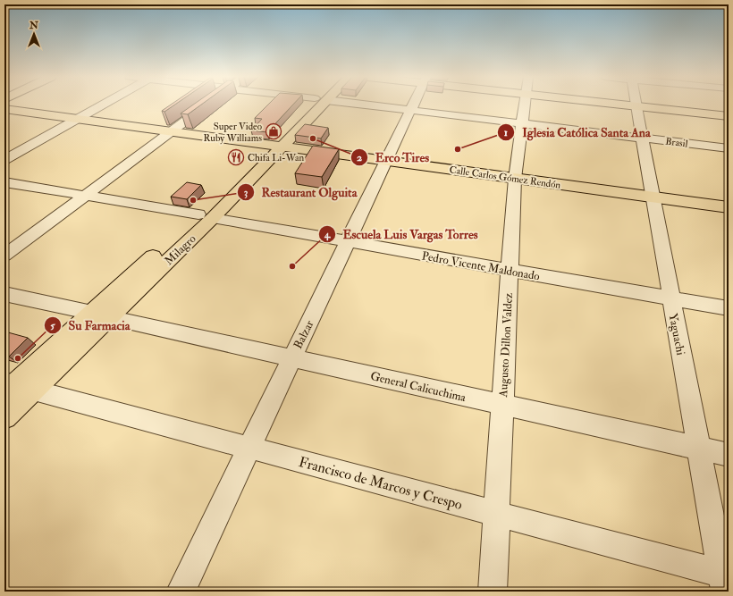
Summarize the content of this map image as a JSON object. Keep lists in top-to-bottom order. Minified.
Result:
{"streets":{"main road":["Calle Carlos Gómez Rendón","Milagro"],"street":["Brasil","Pedro Vicente Maldonado","Balzar","Yaguachi","Augusto Dillon Valdez","General Calicuchima","Francisco de Marcos y Crespo"]},"crossings":[["Brasil","Balzar"],["Brasil","Yaguachi"],["Brasil","Augusto Dillon Valdez"],["Calle Carlos Gómez Rendón","Milagro"],["Calle Carlos Gómez Rendón","Balzar"],["Calle Carlos Gómez Rendón","Yaguachi"],["Calle Carlos Gómez Rendón","Augusto Dillon Valdez"],["Milagro","Pedro Vicente Maldonado"],["Milagro","General Calicuchima"],["Milagro","Francisco de Marcos y Crespo"],["Pedro Vicente Maldonado","Balzar"],["Pedro Vicente Maldonado","Yaguachi"],["Pedro Vicente Maldonado","Augusto Dillon Valdez"],["Balzar","General Calicuchima"],["Balzar","Francisco de Marcos y Crespo"],["Yaguachi","General Calicuchima"],["Yaguachi","Francisco de Marcos y Crespo"],["Augusto Dillon Valdez","General Calicuchima"],["Augusto Dillon Valdez","Francisco de Marcos y Crespo"]],"places":{"shop":["Super Video Ruby Williams"],"other":["Erco Tires","Iglesia Católica Santa Ana","Restaurant Olguita","Escuela Luis Vargas Torres","Su Farmacia"],"restaurant":["Chifa Li-Wan"]},"north":"top"}
